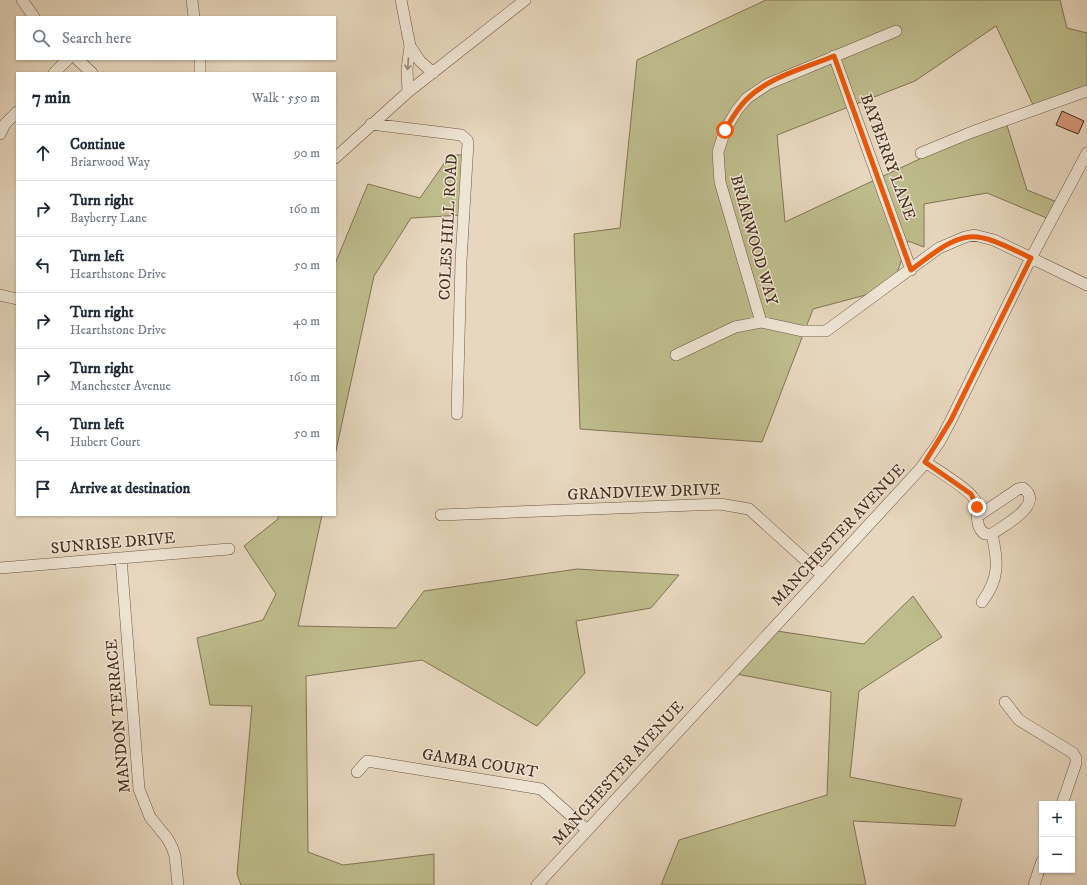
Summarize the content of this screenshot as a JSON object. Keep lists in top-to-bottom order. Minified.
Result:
{"streets":{"street":["BAYBERRY LANE","COLES HILL ROAD","BRIARWOOD WAY","GRANDVIEW DRIVE","MANCHESTER AVENUE","SUNRISE DRIVE","MANDON TERRACE","GAMBA COURT"]},"crossings":[["BAYBERRY LANE","BRIARWOOD WAY"],["GRANDVIEW DRIVE","MANCHESTER AVENUE"],["MANCHESTER AVENUE","GAMBA COURT"],["SUNRISE DRIVE","MANDON TERRACE"]],"page":{"search":"Search here","heading":["7 min","Walk · 550 m"],"list":[["Continue","Briarwood Way","90 m"],["Turn right","Bayberry Lane","160 m"],["Turn left","Hearthstone Drive","50 m"],["Turn right","Hearthstone Drive","40 m"],["Turn right","Manchester Avenue","160 m"],["Turn left","Hubert Court","50 m"],"Arrive at destination"],"map_buttons":["+","−"]}}
